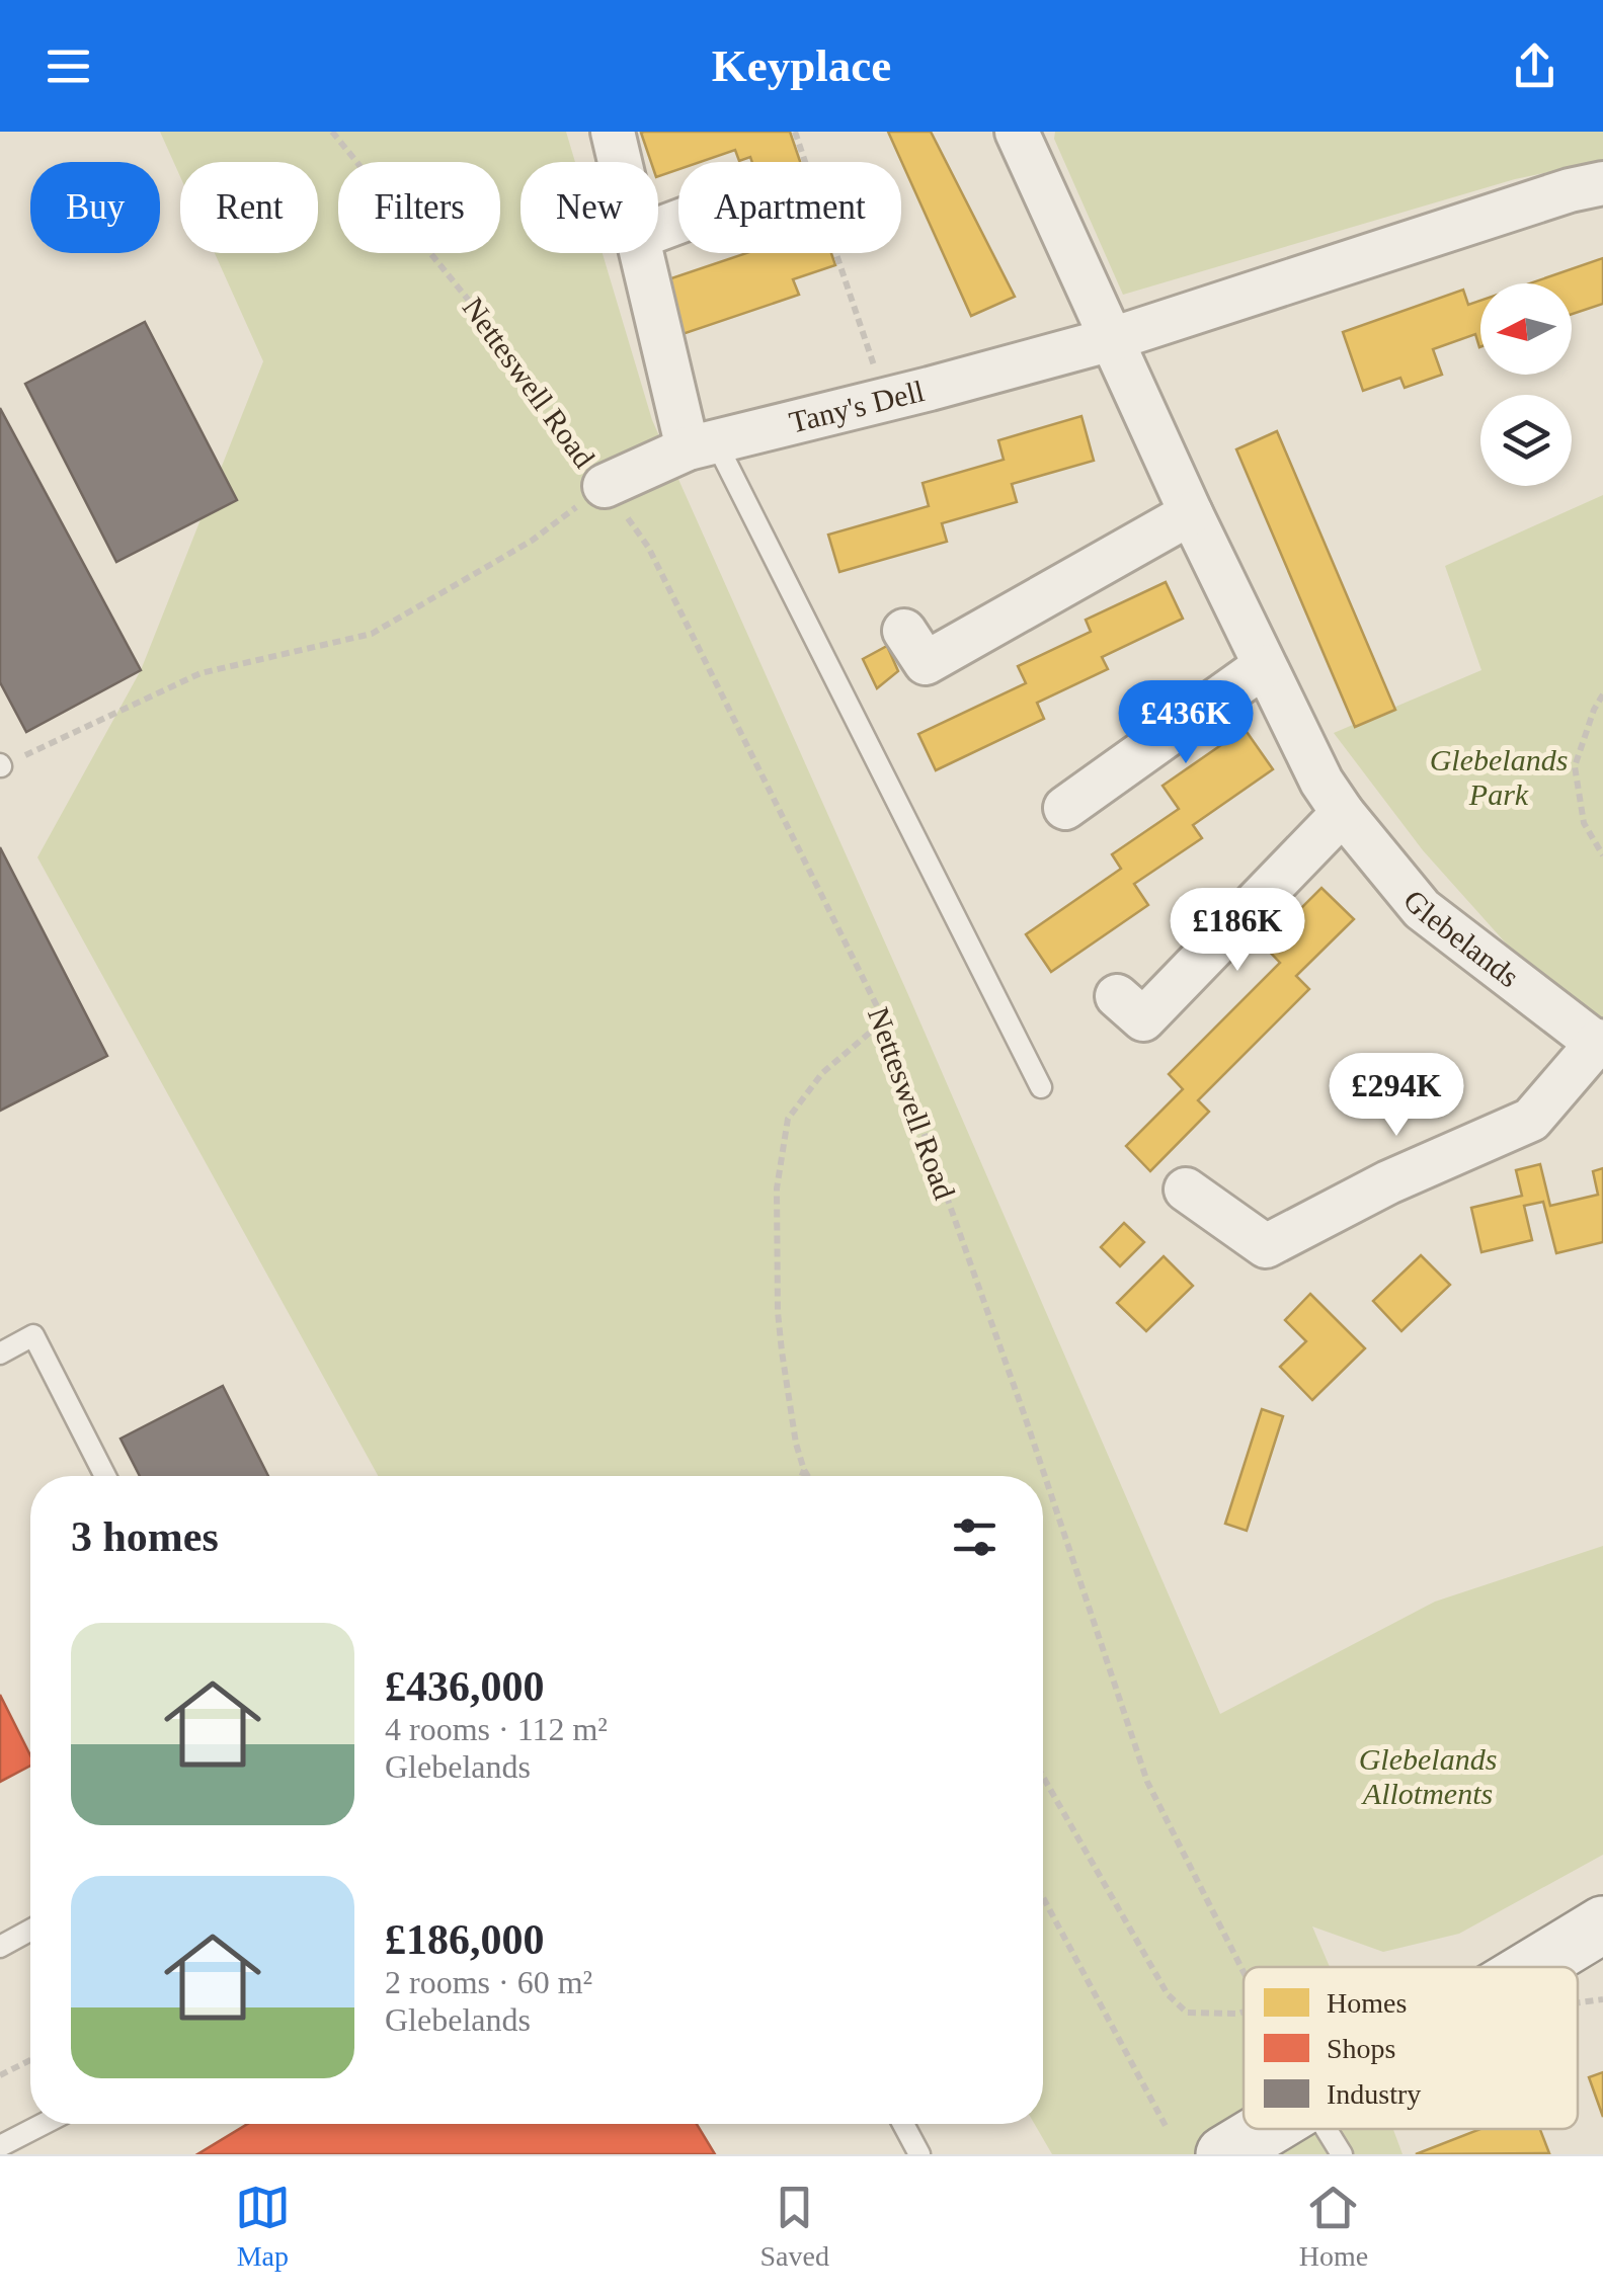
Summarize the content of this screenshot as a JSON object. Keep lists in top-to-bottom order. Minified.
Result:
{"streets":{"street":["Tany's Dell","Glebelands"],"path":["Netteswell Road"]},"crossings":[["Netteswell Road","Tany's Dell"],["Tany's Dell","Glebelands"]],"parks":["Glebelands Park","Glebelands Allotments"],"legend":["Homes","Shops","Industry"],"north":"left","page":{"header":"Keyplace","chip":["Buy","Rent","Filters","New","Apartment"],"price":["£436K","£186K","£294K"],"heading":"3 homes","list":[{"name":"£436,000","note":"4 rooms · 112 m² · Glebelands"},{"name":"£186,000","note":"2 rooms · 60 m² · Glebelands"}],"tabs":["Map","Saved","Home"]}}
